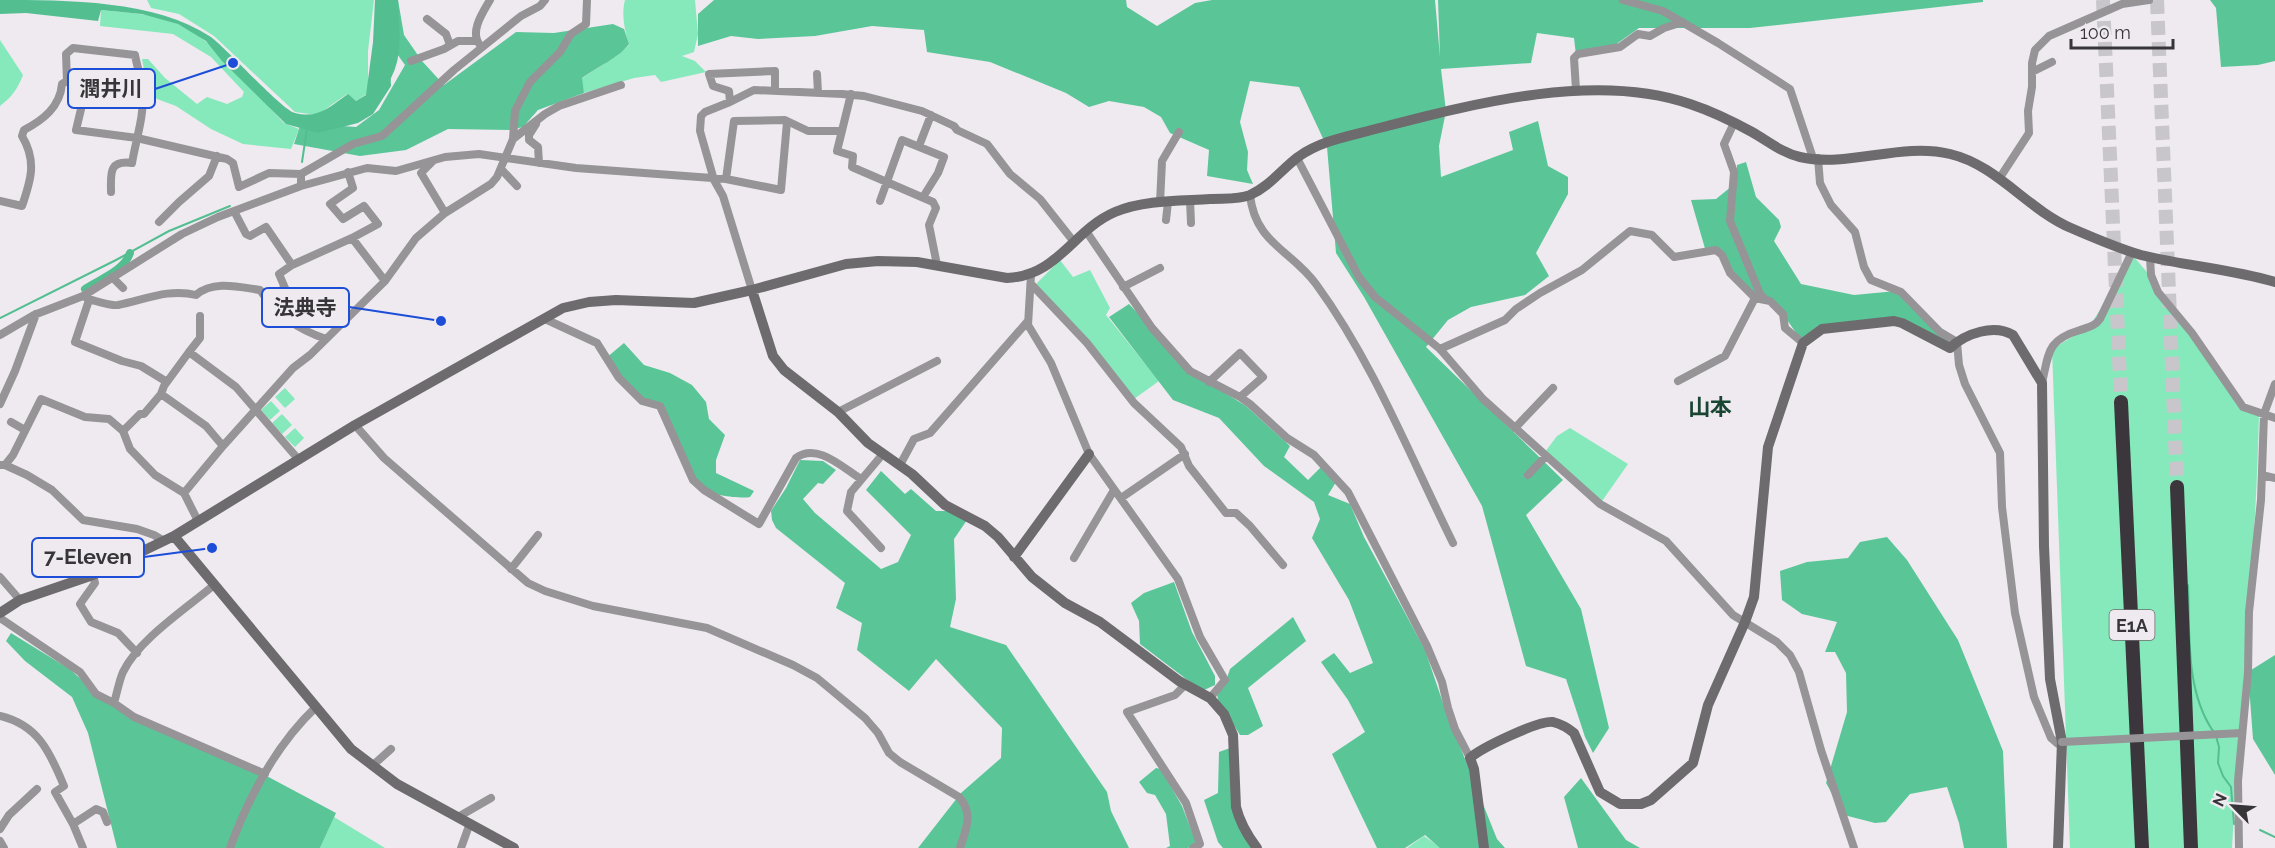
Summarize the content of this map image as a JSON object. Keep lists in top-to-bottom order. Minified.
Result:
{"streets":{"highway":["E1A"]},"districts":["山本"],"places":["潤井川","法典寺","7-Eleven"],"scale_bar":"100 m","north":"top left"}
